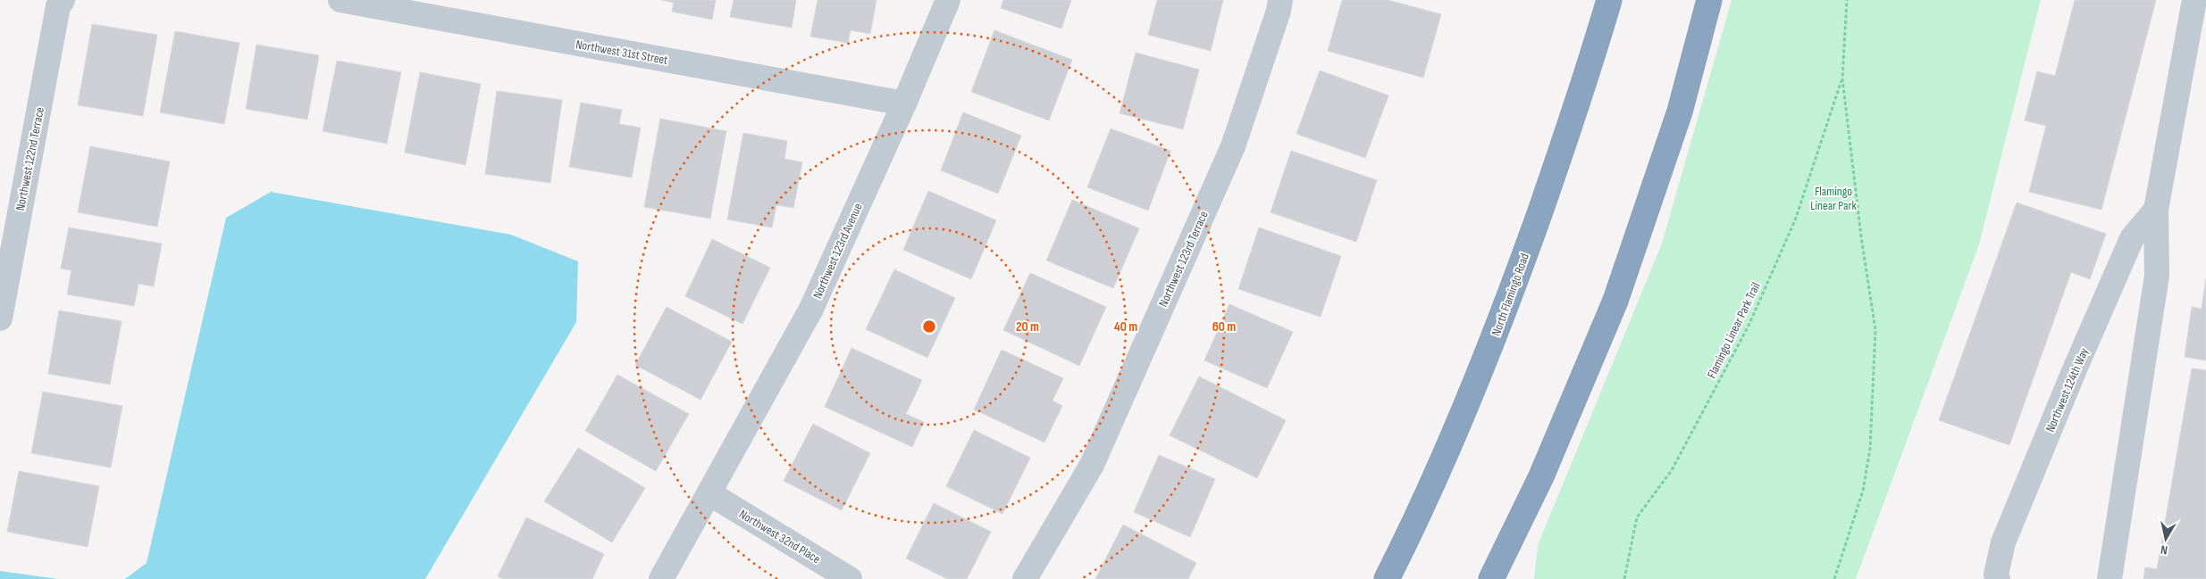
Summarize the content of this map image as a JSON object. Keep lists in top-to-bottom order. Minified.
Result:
{"streets":{"highway":["North Flamingo Road"],"street":["Northwest 31st Street","Northwest 122nd Terrace","Northwest 123rd Avenue","Northwest 123rd Terrace","Northwest 124th Way","Northwest 32nd Place"],"path":["Flamingo Linear Park Trail"]},"crossings":[["Northwest 31st Street","Northwest 123rd Avenue"],["Northwest 123rd Avenue","Northwest 32nd Place"]],"parks":["Flamingo Linear Park"],"north":"bottom","rings":["20 m","40 m","60 m"]}
